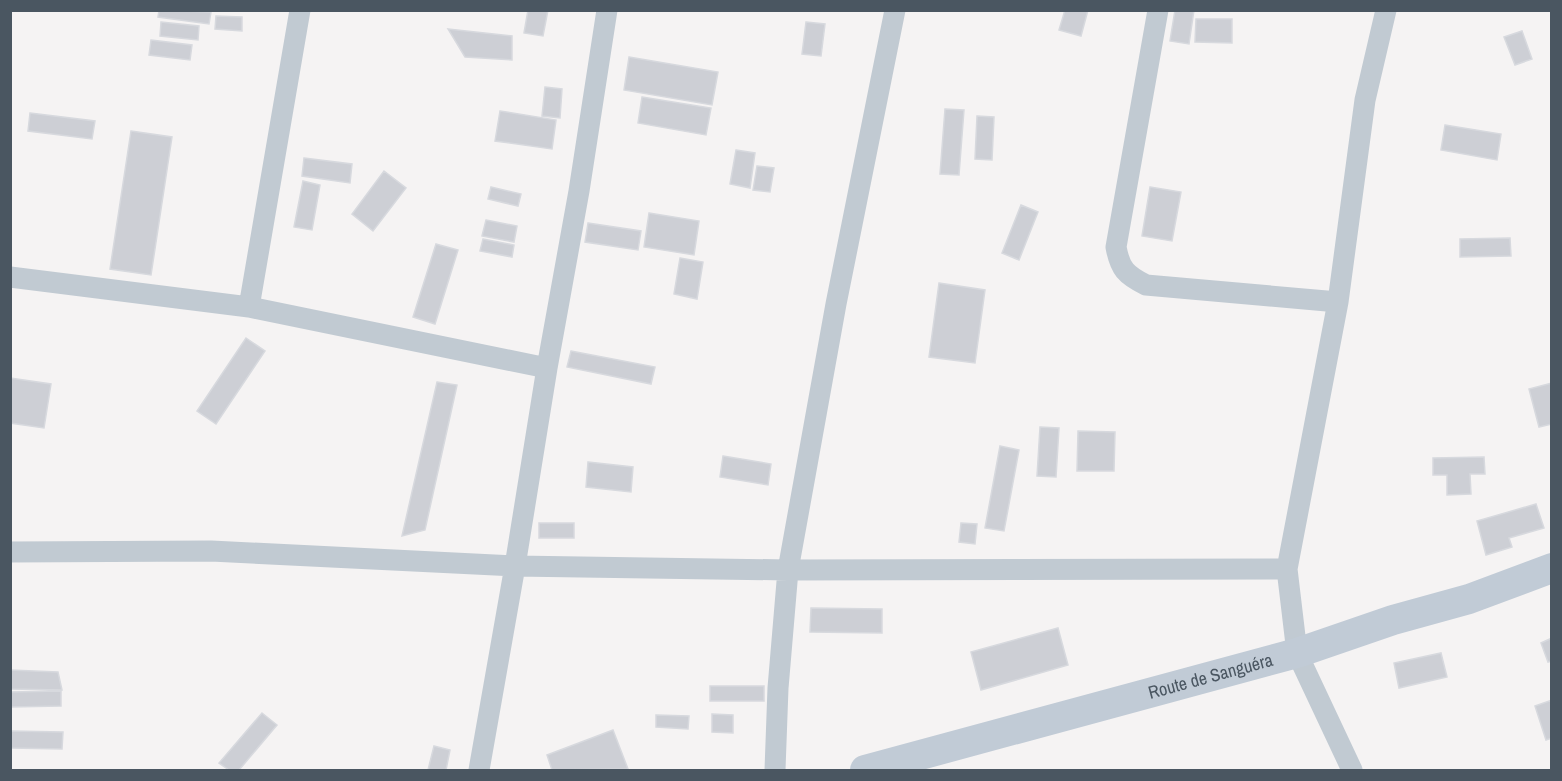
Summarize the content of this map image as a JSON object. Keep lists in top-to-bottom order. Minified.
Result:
{"streets":{"street":["Route de Sanguéra"]}}
